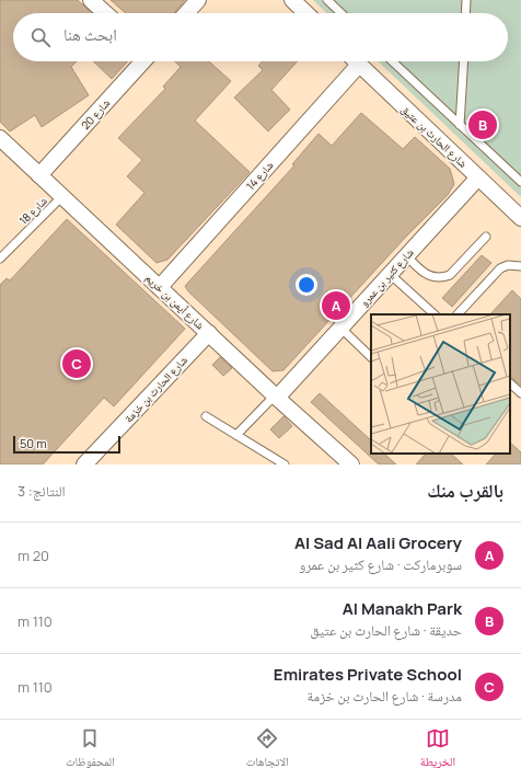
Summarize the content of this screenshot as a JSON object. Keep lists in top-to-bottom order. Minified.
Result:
{"streets":{"street":["شارع 20","شارع الحارث بن عتيق","شارع 14","شارع كثير بن عمرو","شارع أيمن بن خريم","شارع الحارث بن خزمة"],"lane":["شارع 18"]},"crossings":[["شارع 20","شارع أيمن بن خريم"],["شارع الحارث بن عتيق","شارع كثير بن عمرو"],["شارع 14","شارع أيمن بن خريم"],["شارع 18","شارع أيمن بن خريم"],["شارع كثير بن عمرو","شارع أيمن بن خريم"],["شارع أيمن بن خريم","شارع الحارث بن خزمة"]],"scale_bar":"50 m","page":{"search":"ابحث هنا","pins":["B","A","C"],"scale":"50 m","heading":["بالقرب منك","النتائج: 3"],"list":[{"mark":"A","name":"Al Sad Al Aali Grocery","note":"سوبرماركت · شارع كثير بن عمرو","value":"20 m"},{"mark":"B","name":"Al Manakh Park","note":"حديقة · شارع الحارث بن عتيق","value":"110 m"},{"mark":"C","name":"Emirates Private School","note":"مدرسة · شارع الحارث بن خزمة","value":"110 m"}],"nav":["الخريطة","الاتجاهات","المحفوظات"]}}
